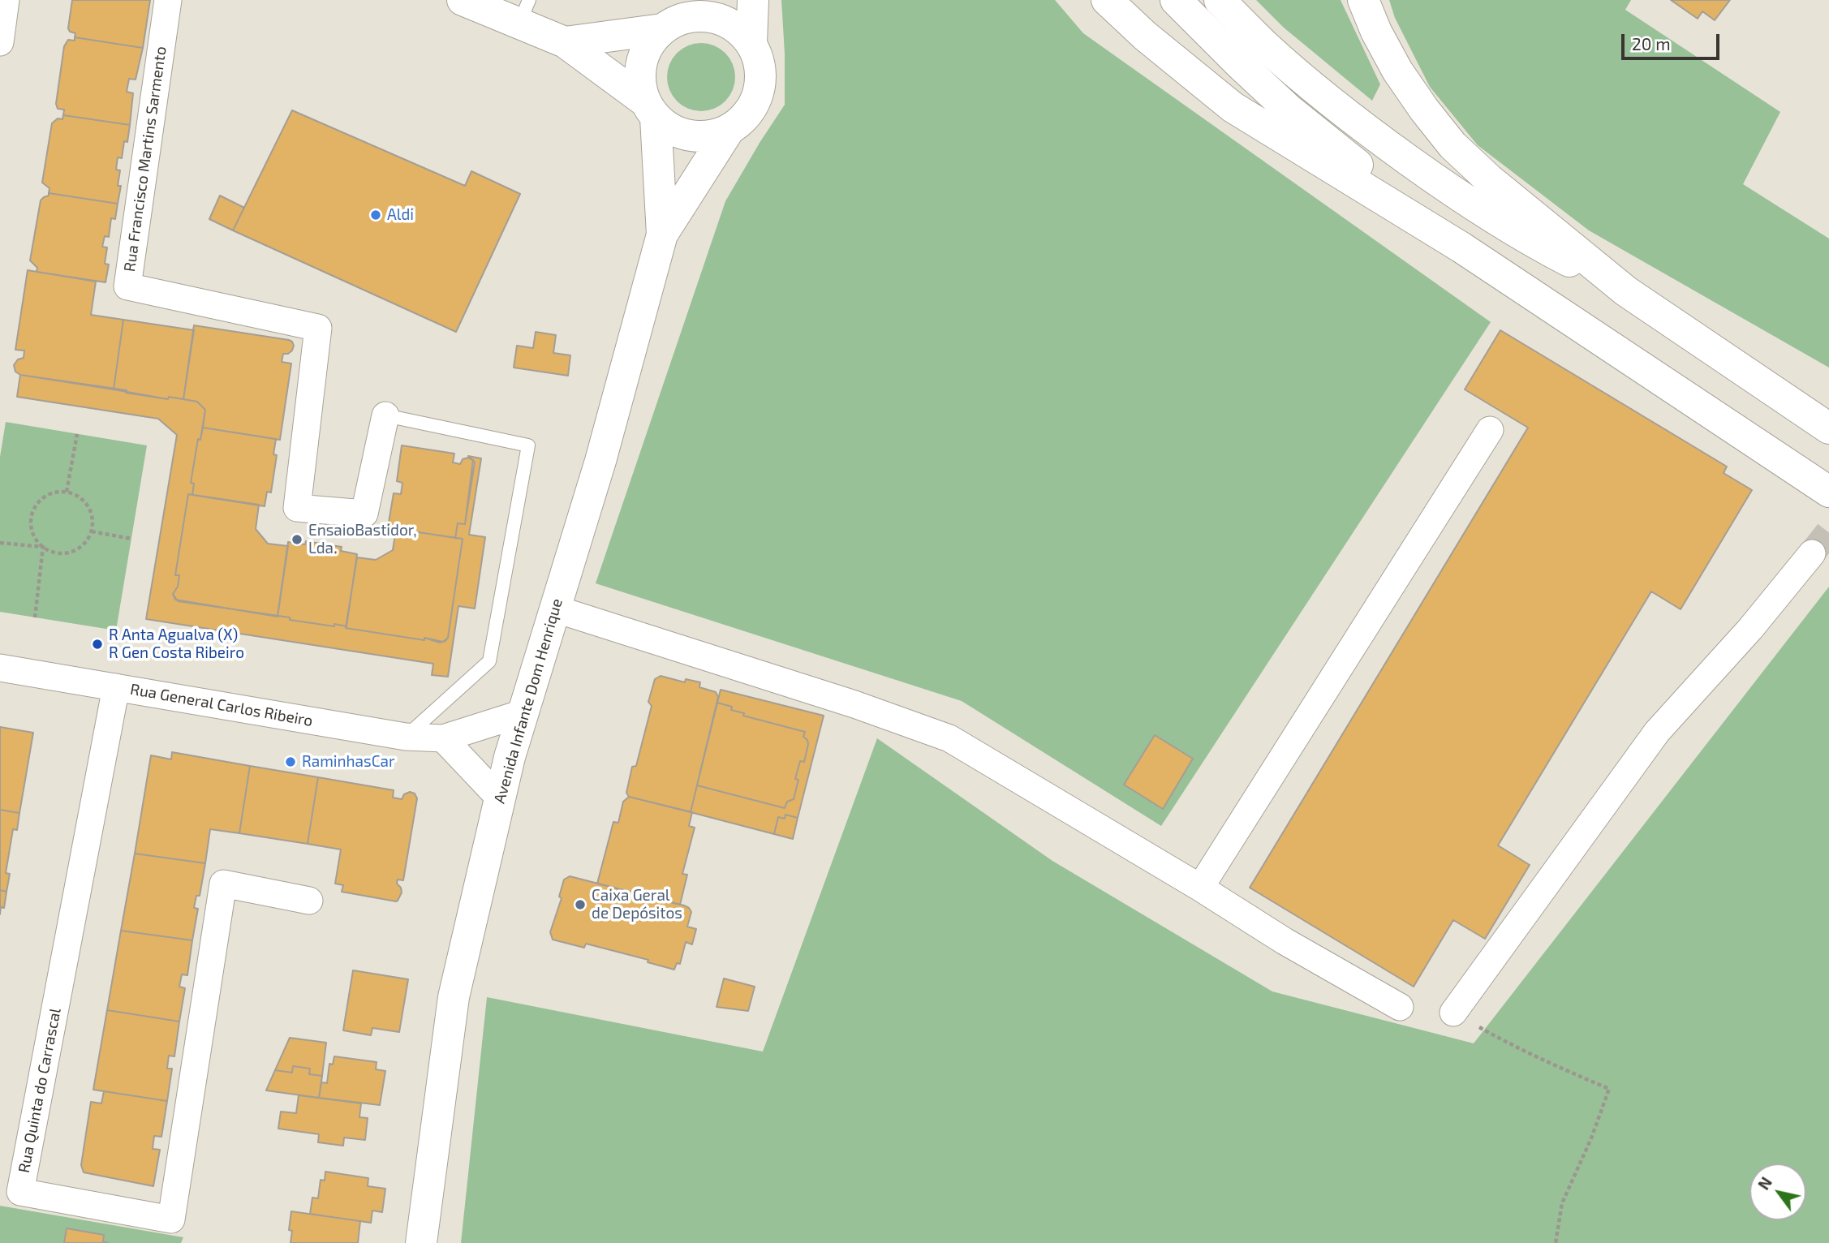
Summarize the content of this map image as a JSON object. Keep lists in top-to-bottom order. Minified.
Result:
{"streets":{"main road":["Avenida Infante Dom Henrique"],"street":["Rua Francisco Martins Sarmento","Rua General Carlos Ribeiro","Rua Quinta do Carrascal"]},"crossings":[["Avenida Infante Dom Henrique","Rua General Carlos Ribeiro"],["Rua General Carlos Ribeiro","Rua Quinta do Carrascal"]],"places":["Aldi","EnsaioBastidor, Lda.","R Anta Agualva (X) R Gen Costa Ribeiro","RaminhasCar","Caixa Geral de Depósitos"],"scale_bar":"20 m","north":"top left"}
